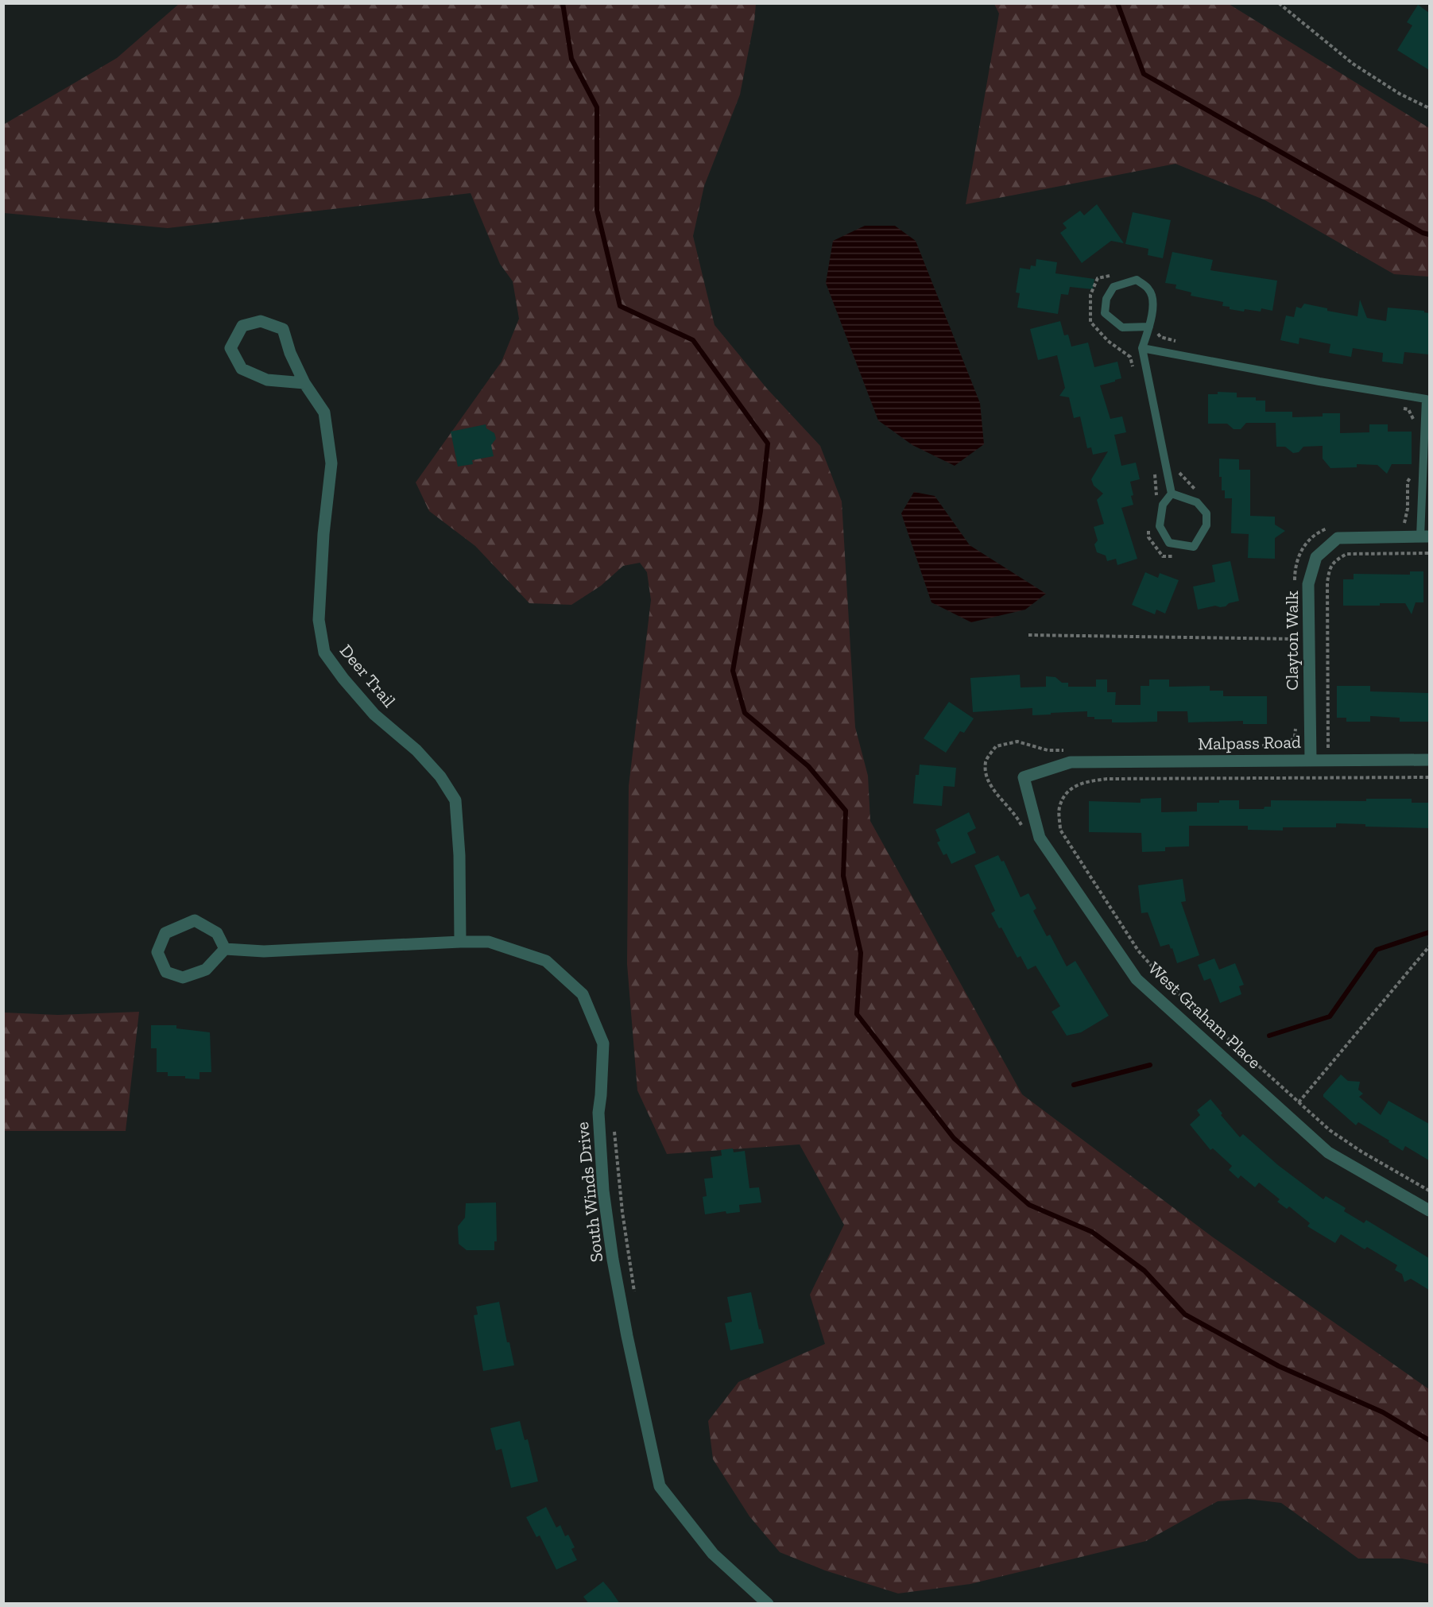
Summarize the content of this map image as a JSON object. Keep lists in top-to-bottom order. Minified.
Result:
{"streets":{"street":["Clayton Walk","Deer Trail","Malpass Road","West Graham Place","South Winds Drive"]},"crossings":[["Clayton Walk","Malpass Road"],["Deer Trail","South Winds Drive"],["Malpass Road","West Graham Place"]]}
